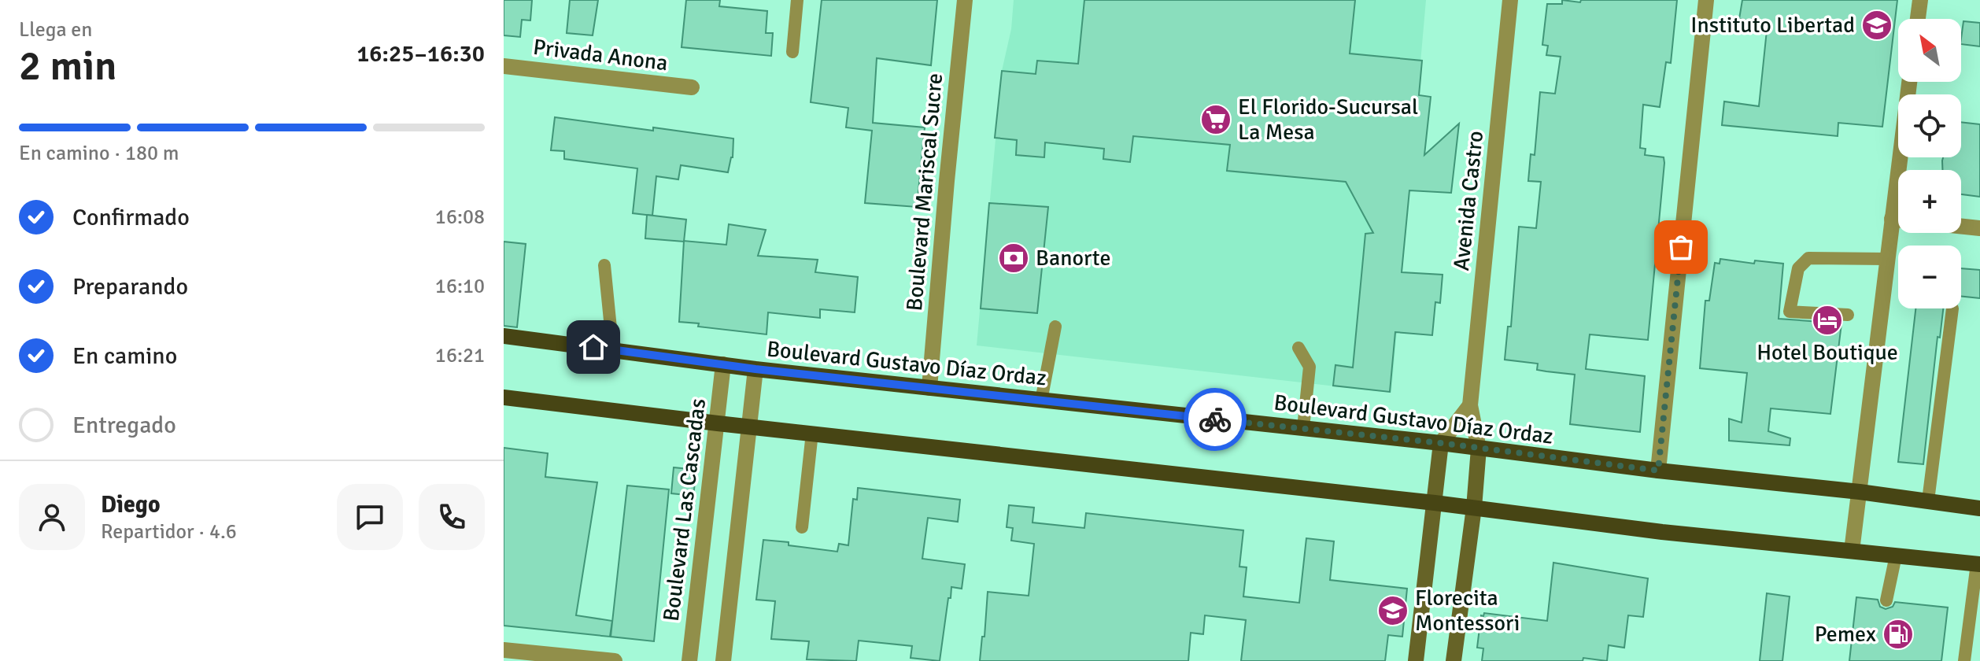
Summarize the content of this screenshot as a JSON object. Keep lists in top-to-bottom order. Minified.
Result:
{"streets":{"main road":["Boulevard Gustavo Díaz Ordaz"],"street":["Privada Anona","Boulevard Mariscal Sucre","Avenida Castro","Boulevard Las Cascadas"]},"crossings":[["Boulevard Mariscal Sucre","Boulevard Gustavo Díaz Ordaz"],["Avenida Castro","Boulevard Gustavo Díaz Ordaz"],["Boulevard Gustavo Díaz Ordaz","Boulevard Las Cascadas"]],"places":{"school or university":["Instituto Libertad","Florecita Montessori"],"supermarket":["El Florido-Sucursal La Mesa"],"bank":["Banorte"],"hotel":["Hotel Boutique"],"fuel station":["Pemex"]},"north":"top left","page":{"heading":["2 min","Llega en","16:25–16:30"],"panel":["Diego","Repartidor · 4.6"],"map_buttons":["+","−"],"bar":"En camino · 180 m","list":[["Confirmado","16:08"],["Preparando","16:10"],["En camino","16:21"],"Entregado"]}}
